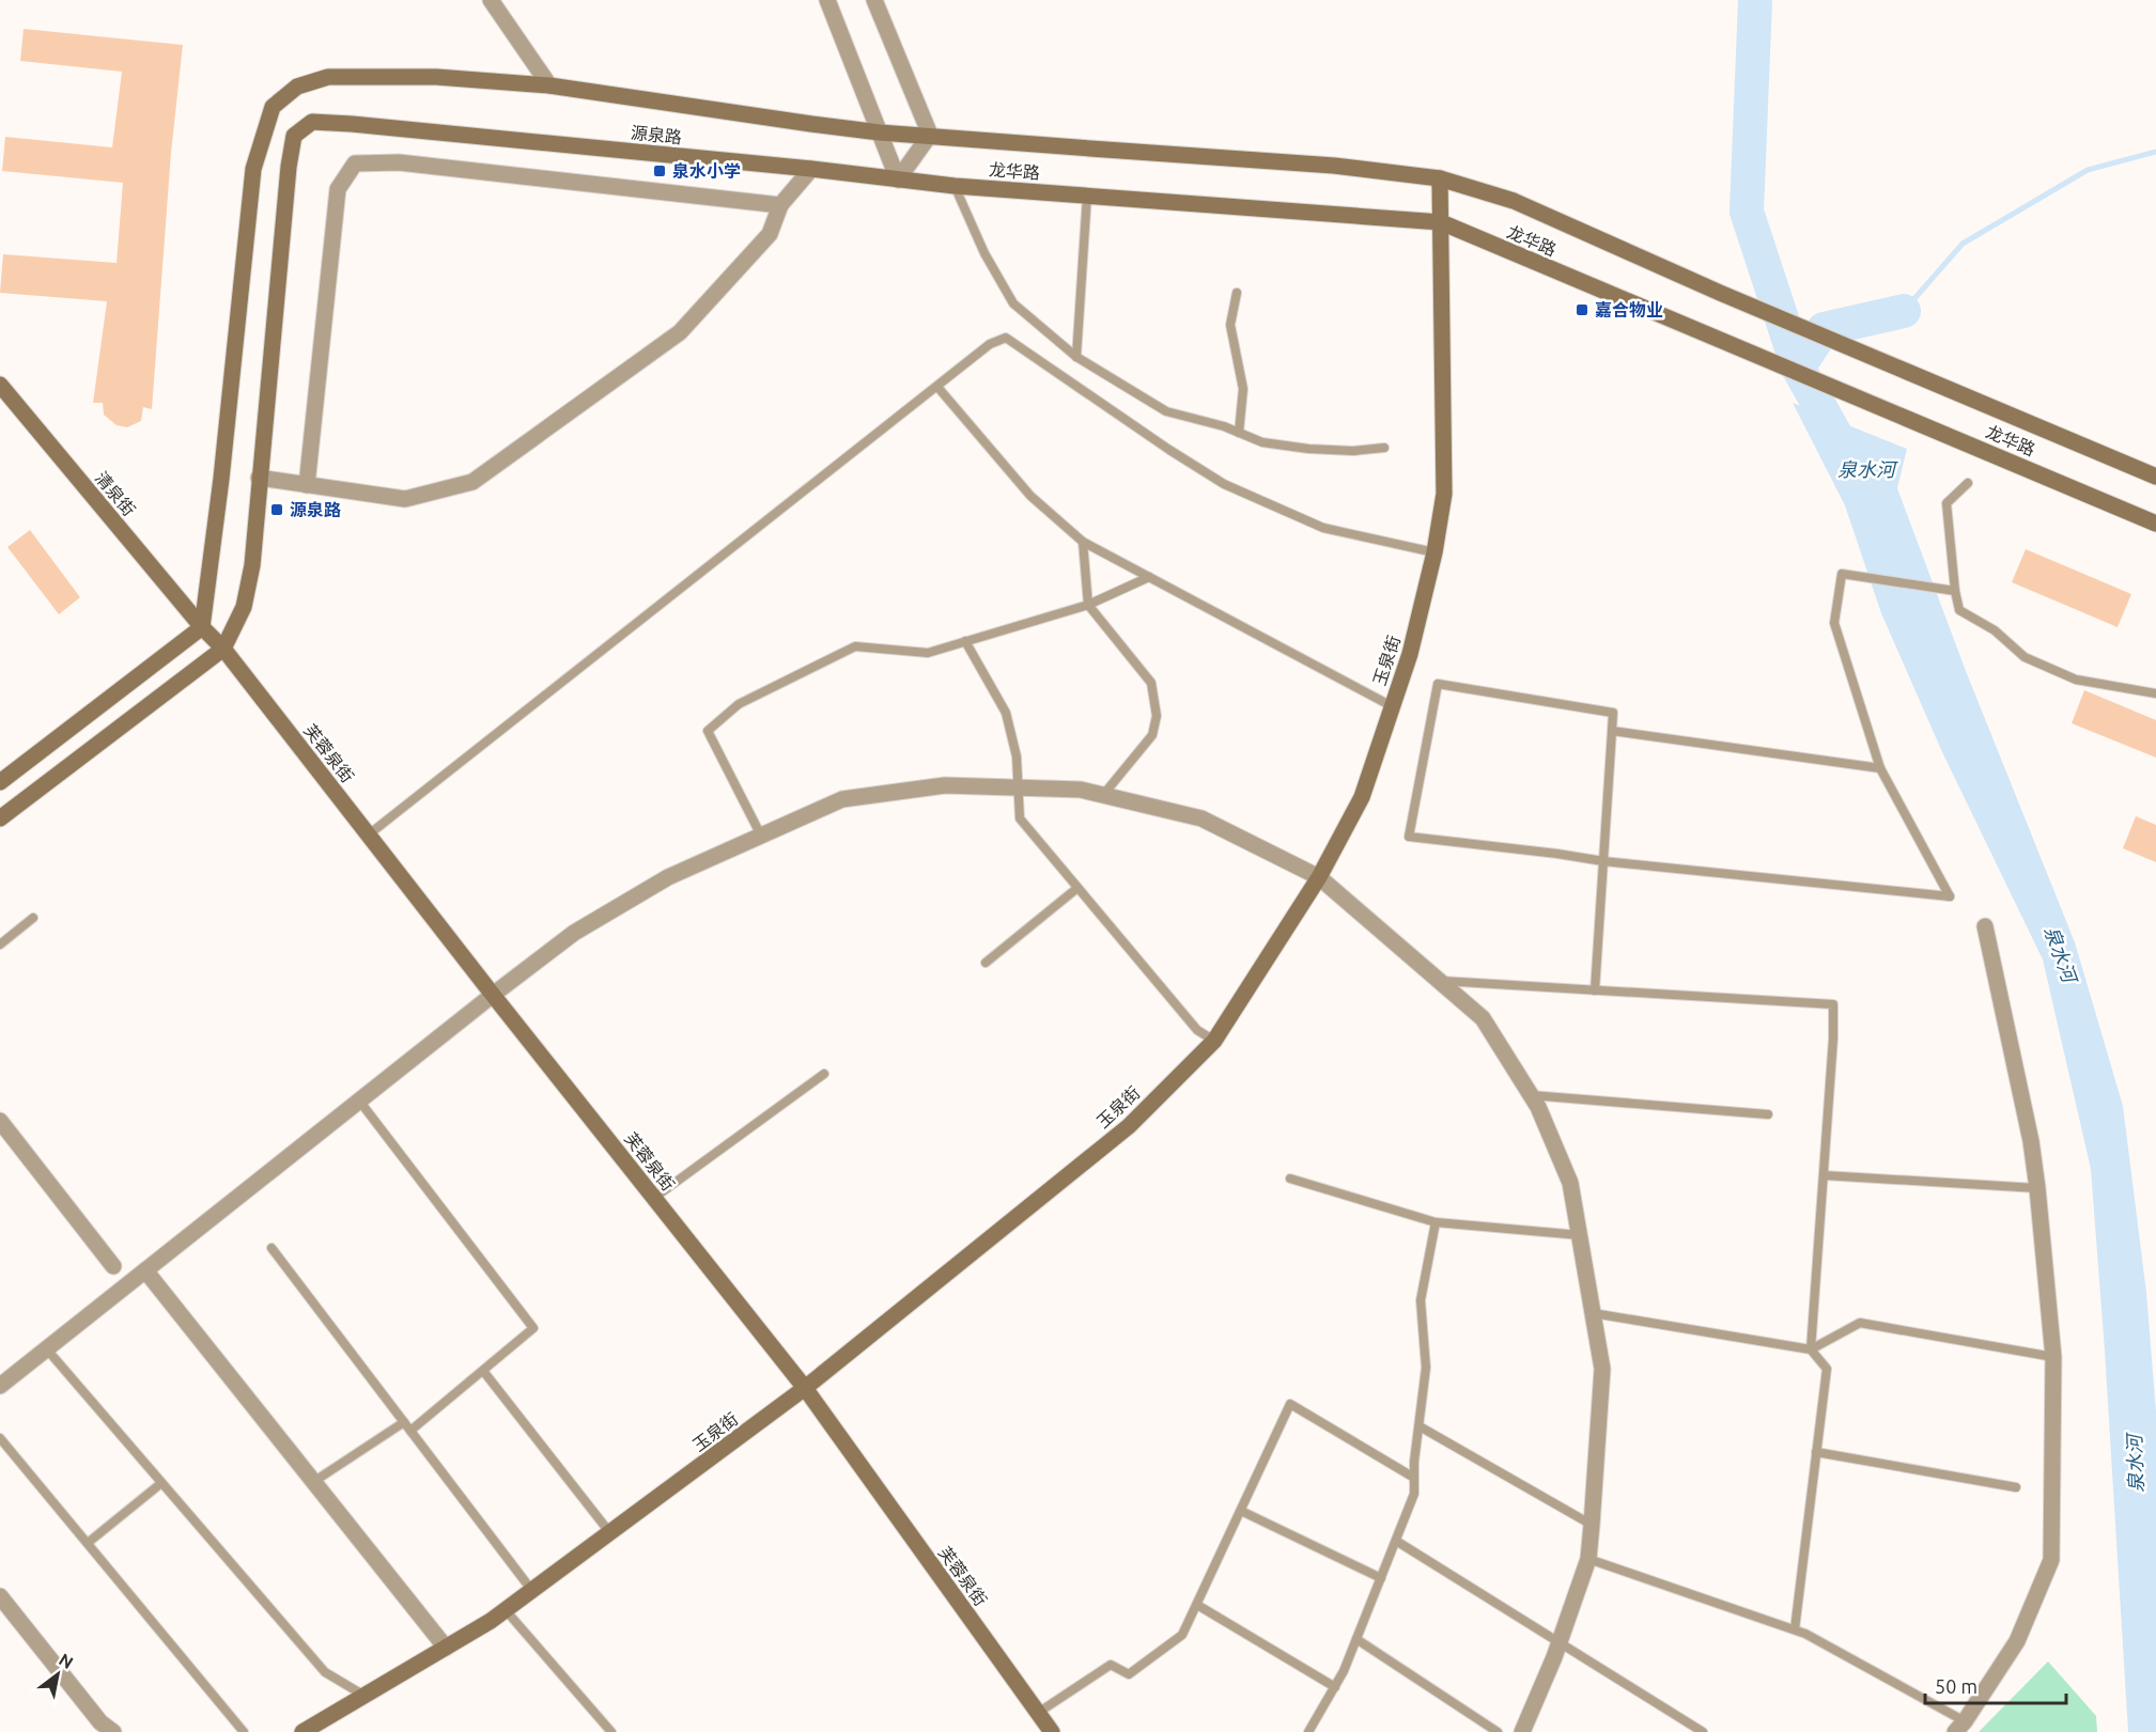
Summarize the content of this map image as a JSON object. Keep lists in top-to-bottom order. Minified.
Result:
{"streets":{"street":["源泉路","龙华路","清泉街","玉泉街","芙蓉泉街"]},"crossings":[["源泉路","龙华路"],["源泉路","清泉街"],["源泉路","芙蓉泉街"],["龙华路","玉泉街"],["清泉街","芙蓉泉街"],["玉泉街","芙蓉泉街"]],"water":["泉水河"],"places":{"transit":["泉水小学","嘉合物业","源泉路"]},"scale_bar":"50 m","north":"top right"}
